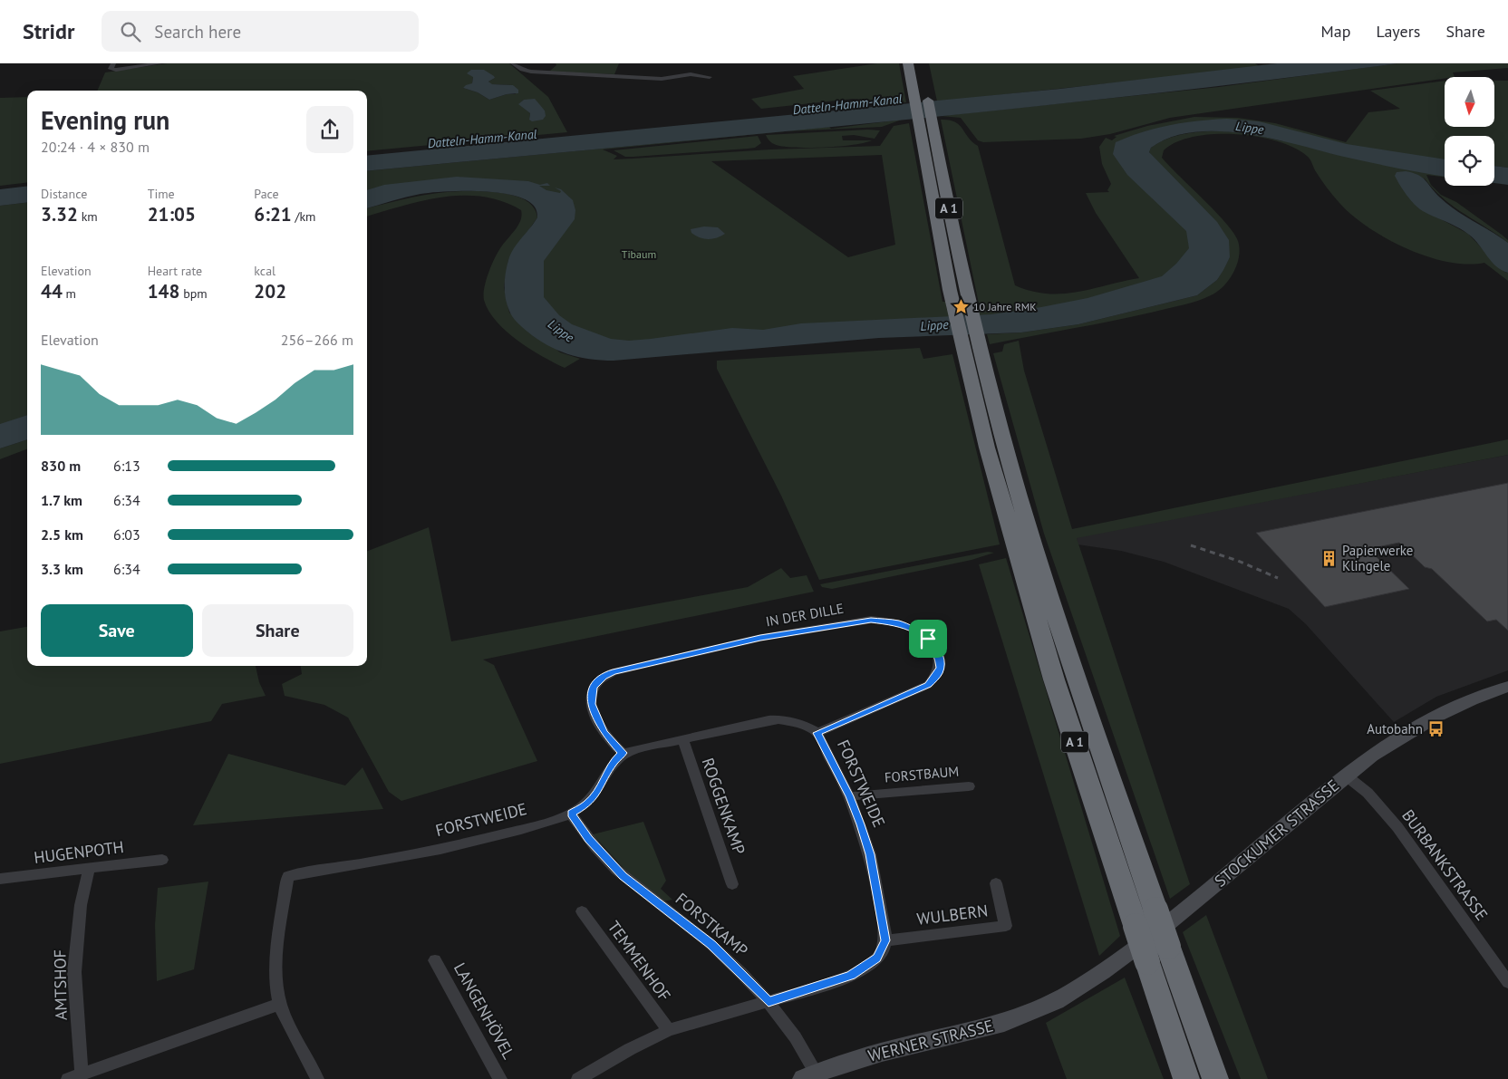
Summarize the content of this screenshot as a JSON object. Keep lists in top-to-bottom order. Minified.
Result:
{"streets":{"highway":["A 1"],"main road":["STOCKUMER STRASSE","WERNER STRASSE"],"street":["IN DER DILLE","FORSTBAUM","FORSTWEIDE","ROGGENKAMP","HUGENPOTH","BURBANKSTRASSE","WULBERN","FORSTKAMP","TEMMENHOF","AMTSHOF","LANGENHÖVEL"]},"crossings":[["IN DER DILLE","FORSTWEIDE"],["FORSTBAUM","FORSTWEIDE"],["FORSTWEIDE","ROGGENKAMP"],["FORSTWEIDE","WULBERN"],["FORSTWEIDE","FORSTKAMP"],["STOCKUMER STRASSE","BURBANKSTRASSE"],["STOCKUMER STRASSE","WERNER STRASSE"],["HUGENPOTH","AMTSHOF"],["FORSTKAMP","WERNER STRASSE"]],"water":["Datteln-Hamm-Kanal","Lippe"],"parks":["Tibaum"],"places":{"place":["10 Jahre RMK"],"building":["Papierwerke Klingele"],"bus stop":["Autobahn"]},"north":"bottom","page":{"header":"Stridr","search":"Search here","nav":["Map","Layers","Share"],"heading":["Evening run","20:24 · 4 × 830 m"],"stats":[["Distance","3.32 km"],["Time","21:05"],["Pace","6:21 /km"],["Elevation","44 m"],["Heart rate","148 bpm"],["kcal","202"]],"chart":["Elevation","256–266 m"],"list":[{"name":"830 m","note":"6:13"},{"name":"1.7 km","note":"6:34"},{"name":"2.5 km","note":"6:03"},{"name":"3.3 km","note":"6:34"}],"buttons":["Save","Share"]}}
